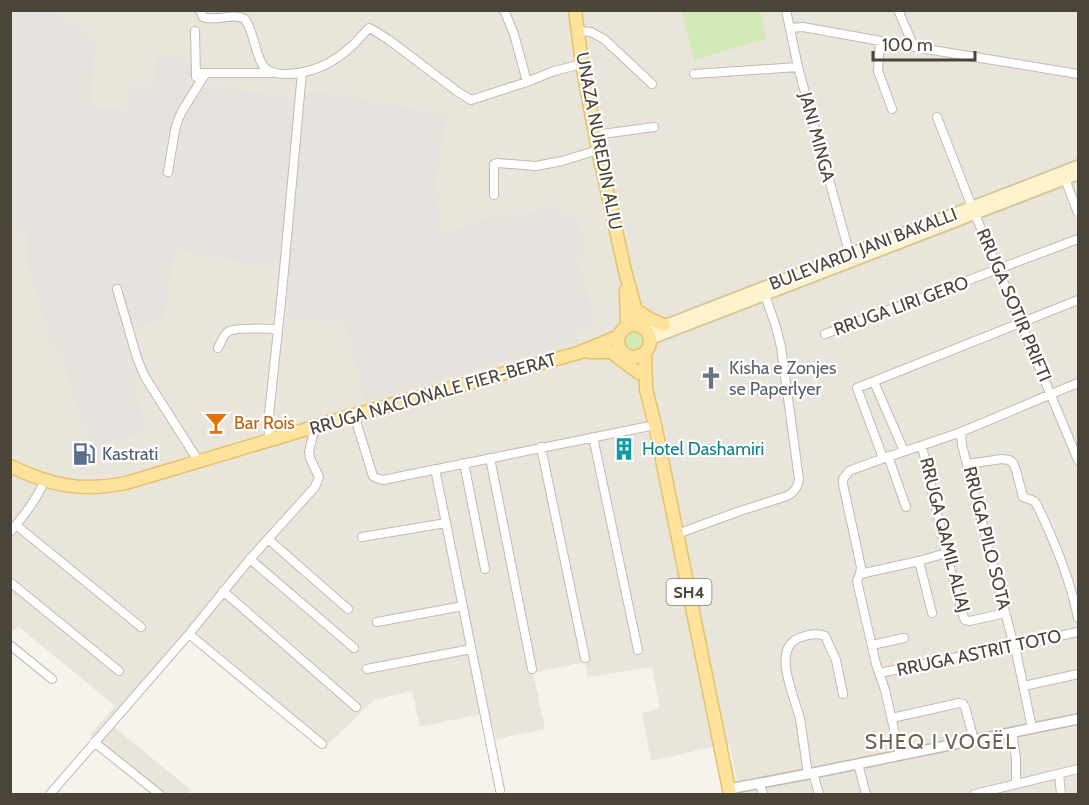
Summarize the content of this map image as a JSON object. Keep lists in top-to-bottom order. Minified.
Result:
{"streets":{"main road":["UNAZA NUREDIN ALIU","BULEVARDI JANI BAKALLI","RRUGA NACIONALE FIER-BERAT","SH4"],"street":["JANI MINGA","RRUGA SOTIR PRIFTI","RRUGA LIRI GERO","RRUGA QAMIL ALIAJ","RRUGA PILO SOTA","RRUGA ASTRIT TOTO"]},"crossings":[["JANI MINGA","BULEVARDI JANI BAKALLI"],["UNAZA NUREDIN ALIU","BULEVARDI JANI BAKALLI"],["UNAZA NUREDIN ALIU","RRUGA NACIONALE FIER-BERAT"],["UNAZA NUREDIN ALIU","SH4"],["BULEVARDI JANI BAKALLI","RRUGA SOTIR PRIFTI"],["BULEVARDI JANI BAKALLI","RRUGA NACIONALE FIER-BERAT"],["BULEVARDI JANI BAKALLI","SH4"],["RRUGA SOTIR PRIFTI","RRUGA LIRI GERO"],["RRUGA NACIONALE FIER-BERAT","SH4"],["RRUGA QAMIL ALIAJ","RRUGA PILO SOTA"],["RRUGA PILO SOTA","RRUGA ASTRIT TOTO"]],"districts":["SHEQ I VOGËL"],"places":{"church":["Kisha e Zonjes se Paperlyer"],"bar":["Bar Rois"],"building":["Hotel Dashamiri"],"fuel station":["Kastrati"]},"scale_bar":"100 m"}
